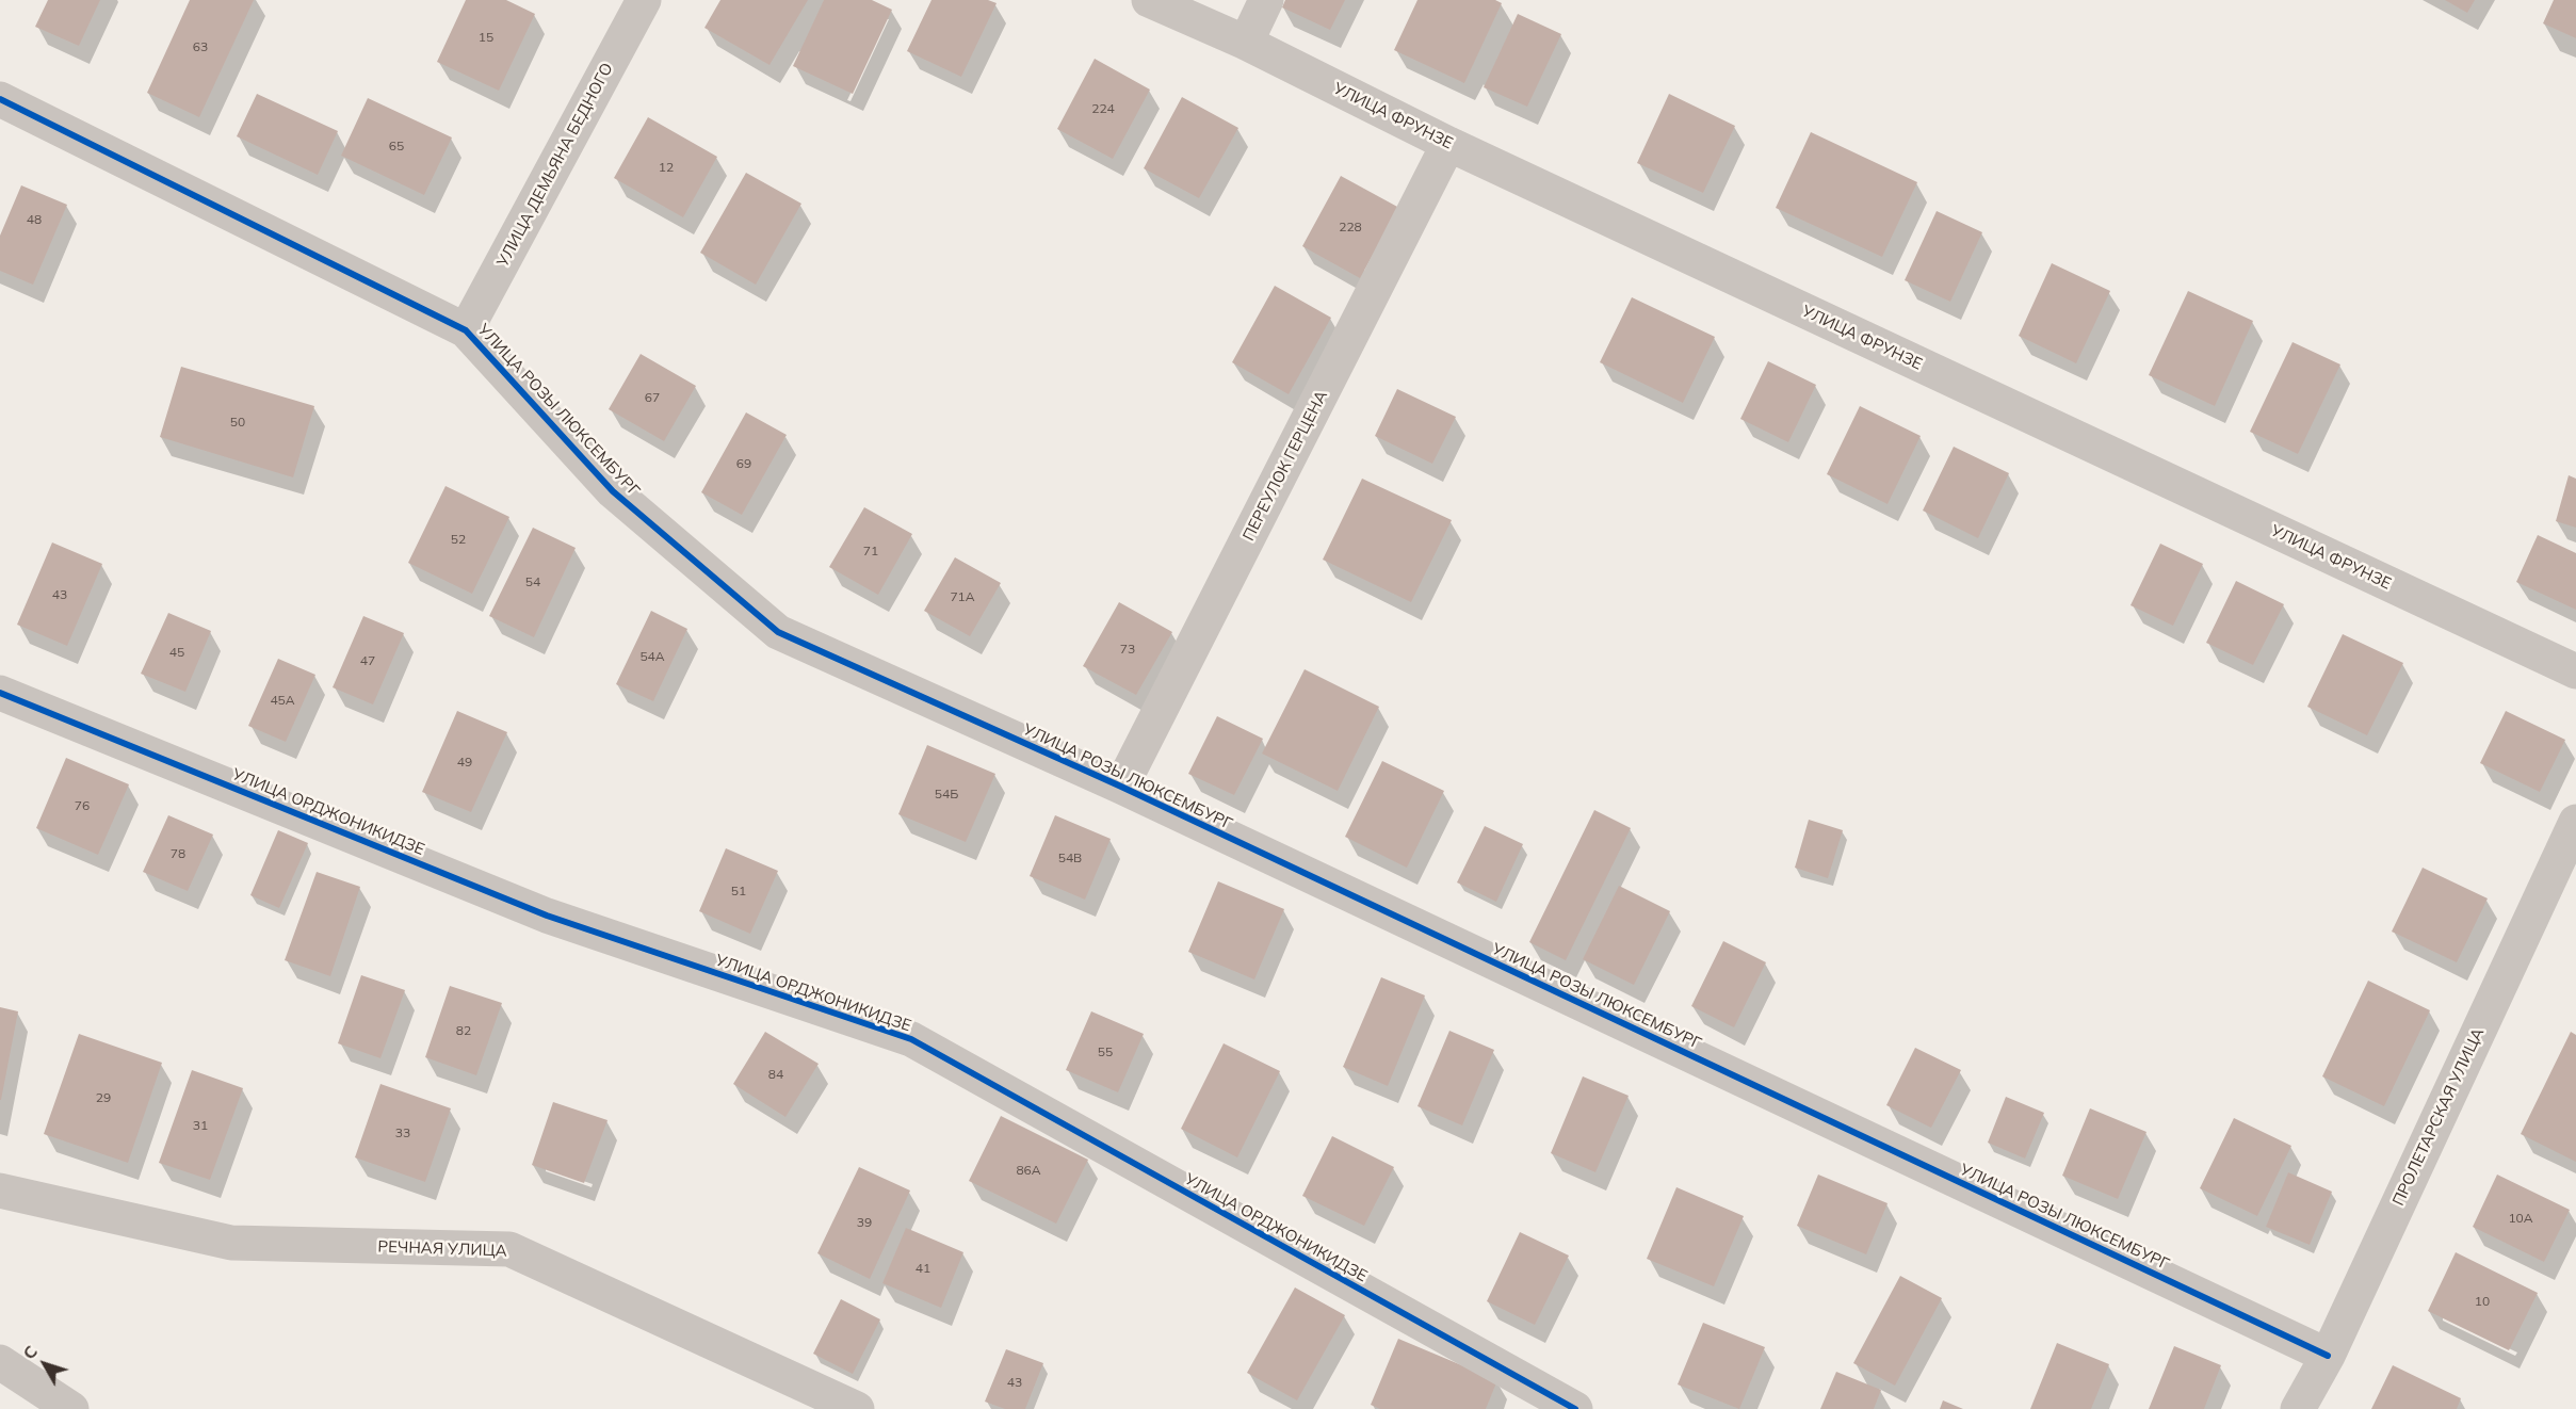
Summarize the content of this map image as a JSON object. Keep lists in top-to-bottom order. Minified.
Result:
{"streets":{"street":["УЛИЦА ФРУНЗЕ","УЛИЦА ДЕМЬЯНА БЕДНОГО","УЛИЦА РОЗЫ ЛЮКСЕМБУРГ","ПЕРЕУЛОК ГЕРЦЕНА","УЛИЦА ОРДЖОНИКИДЗЕ","ПРОЛЕТАРСКАЯ УЛИЦА","РЕЧНАЯ УЛИЦА"]},"crossings":[["УЛИЦА ФРУНЗЕ","ПЕРЕУЛОК ГЕРЦЕНА"],["УЛИЦА ДЕМЬЯНА БЕДНОГО","УЛИЦА РОЗЫ ЛЮКСЕМБУРГ"],["УЛИЦА РОЗЫ ЛЮКСЕМБУРГ","ПЕРЕУЛОК ГЕРЦЕНА"],["УЛИЦА РОЗЫ ЛЮКСЕМБУРГ","ПРОЛЕТАРСКАЯ УЛИЦА"]],"house_numbers":["15","63","224","65","12","48","228","67","50","69","52","71","54","43","71А","73","45","54А","47","45А","49","54Б","76","78","54В","51","82","55","84","29","31","33","86А","10А","39","41","10","43"],"north":"top left"}
